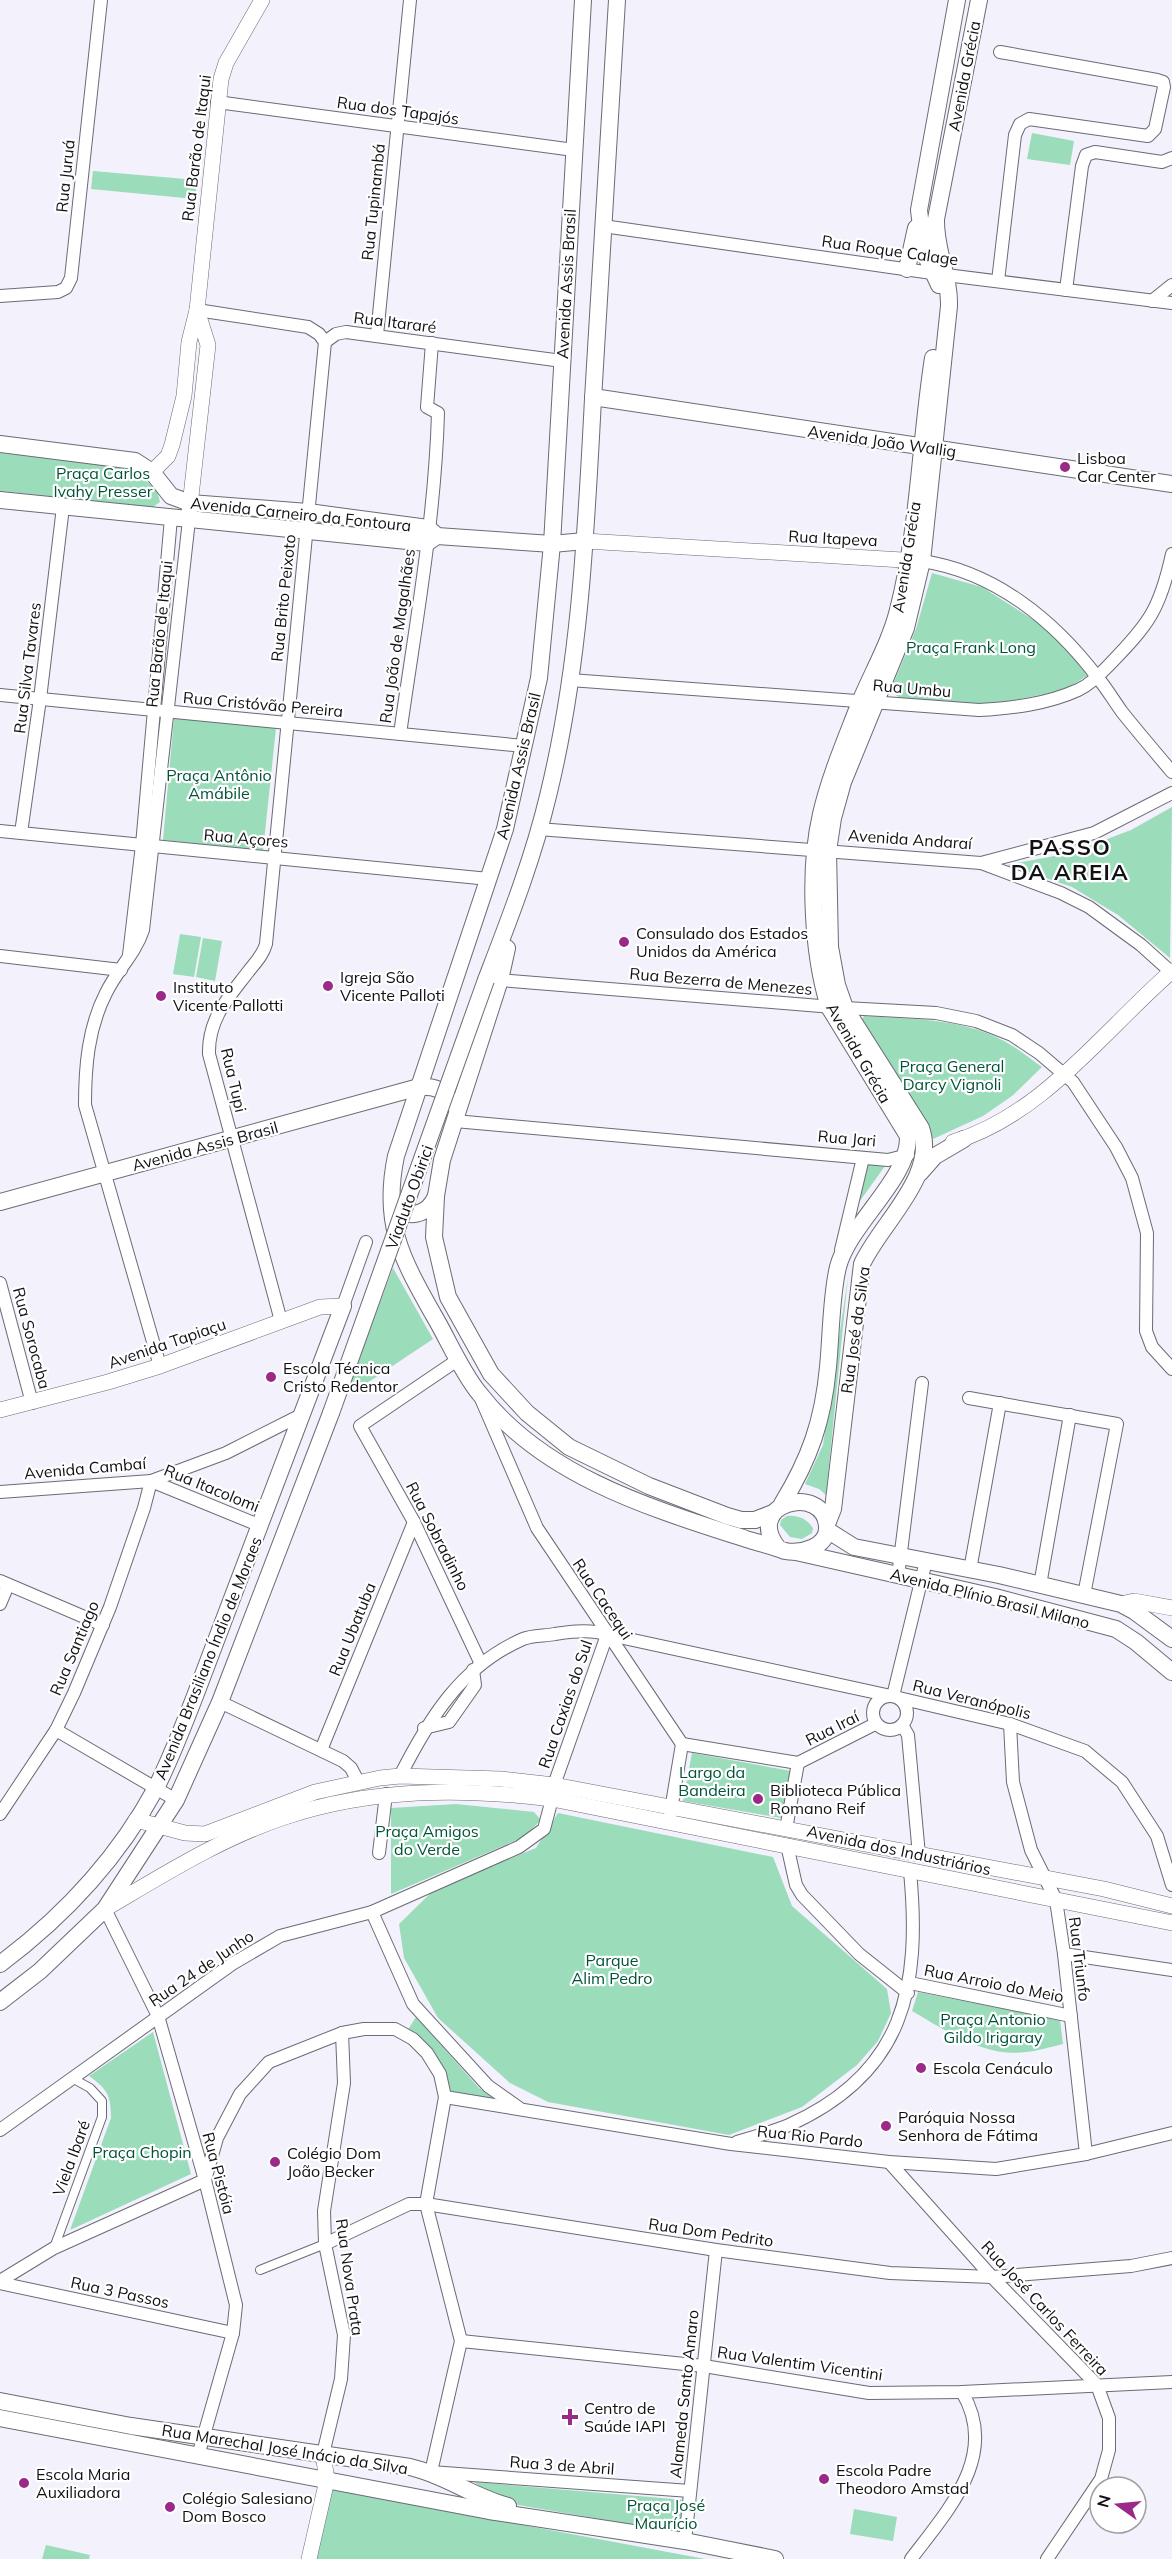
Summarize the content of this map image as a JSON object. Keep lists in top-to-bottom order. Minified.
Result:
{"streets":{"main road":["Avenida Grécia","Avenida Assis Brasil","Avenida João Wallig","Avenida Carneiro da Fontoura","Viaduto Obirici","Rua José da Silva","Avenida Plínio Brasil Milano","Avenida Brasiliano Índio de Moraes","Rua Marechal José Inácio da Silva"],"street":["Rua dos Tapajós","Rua Barão de Itaqui","Rua Juruá","Rua Tupinambá","Rua Roque Calage","Rua Itararé","Rua Itapeva","Rua Brito Peixoto","Rua João de Magalhães","Rua Silva Tavares","Rua Umbu","Rua Cristóvão Pereira","Rua Açores","Avenida Andaraí","Rua Bezerra de Menezes","Rua Tupi","Rua Jari","Rua Sorocaba","Avenida Tapiaçu","Avenida Cambaí","Rua Itacolomi","Rua Sobradinho","Rua Cacequi","Rua Ubatuba","Rua Santiago","Rua Veranópolis","Rua Caxias do Sul","Rua Iraí","Avenida dos Industriários","Rua Triunfo","Rua 24 de Junho","Rua Arroio do Meio","Rua Rio Pardo","Viela Ibaré","Rua Pistóia","Rua Dom Pedrito","Rua Nova Prata","Rua 3 Passos","Rua José Carlos Ferreira","Rua Valentim Vicentini","Alameda Santo Amaro","Rua 3 de Abril"]},"crossings":[["Avenida Grécia","Rua Roque Calage"],["Avenida Grécia","Avenida João Wallig"],["Avenida Grécia","Rua Itapeva"],["Avenida Grécia","Rua Umbu"],["Avenida Grécia","Avenida Andaraí"],["Avenida Grécia","Rua Bezerra de Menezes"],["Avenida Grécia","Rua Jari"],["Avenida Grécia","Rua José da Silva"],["Rua dos Tapajós","Rua Barão de Itaqui"],["Rua dos Tapajós","Rua Tupinambá"],["Rua dos Tapajós","Avenida Assis Brasil"],["Rua Barão de Itaqui","Avenida Carneiro da Fontoura"],["Rua Barão de Itaqui","Rua Cristóvão Pereira"],["Rua Barão de Itaqui","Rua Açores"],["Rua Tupinambá","Rua Itararé"],["Rua Roque Calage","Avenida Assis Brasil"],["Avenida Assis Brasil","Rua Itararé"],["Avenida Assis Brasil","Avenida João Wallig"],["Avenida Assis Brasil","Avenida Carneiro da Fontoura"],["Avenida Assis Brasil","Rua Itapeva"],["Avenida Assis Brasil","Rua Umbu"],["Avenida Assis Brasil","Rua Cristóvão Pereira"],["Avenida Assis Brasil","Rua Açores"],["Avenida Assis Brasil","Avenida Andaraí"],["Avenida Assis Brasil","Rua Bezerra de Menezes"],["Avenida Assis Brasil","Rua Tupi"],["Avenida Assis Brasil","Rua Jari"],["Avenida Assis Brasil","Viaduto Obirici"],["Rua Itararé","Rua Brito Peixoto"],["Rua Itararé","Rua João de Magalhães"],["Avenida Carneiro da Fontoura","Rua Itapeva"],["Avenida Carneiro da Fontoura","Rua Brito Peixoto"],["Avenida Carneiro da Fontoura","Rua João de Magalhães"],["Avenida Carneiro da Fontoura","Rua Silva Tavares"],["Rua Itapeva","Rua Umbu"],["Rua Brito Peixoto","Rua Cristóvão Pereira"],["Rua Brito Peixoto","Rua Açores"],["Rua Brito Peixoto","Rua Tupi"],["Rua João de Magalhães","Rua Cristóvão Pereira"],["Rua Silva Tavares","Rua Cristóvão Pereira"],["Rua Silva Tavares","Rua Açores"],["Rua Açores","Rua Tupi"],["Avenida Andaraí","Rua Jari"],["Rua Bezerra de Menezes","Rua Jari"],["Rua Bezerra de Menezes","Viaduto Obirici"],["Rua Tupi","Avenida Tapiaçu"],["Rua Jari","Rua José da Silva"],["Viaduto Obirici","Avenida Brasiliano Índio de Moraes"],["Rua José da Silva","Avenida Plínio Brasil Milano"],["Rua Sorocaba","Avenida Tapiaçu"],["Avenida Tapiaçu","Avenida Brasiliano Índio de Moraes"],["Avenida Cambaí","Rua Itacolomi"],["Avenida Cambaí","Rua Santiago"],["Avenida Cambaí","Avenida Brasiliano Índio de Moraes"],["Rua Itacolomi","Rua Santiago"],["Rua Itacolomi","Avenida Brasiliano Índio de Moraes"],["Rua Sobradinho","Rua Ubatuba"],["Rua Sobradinho","Rua Veranópolis"],["Rua Cacequi","Rua Veranópolis"],["Rua Cacequi","Rua Caxias do Sul"],["Avenida Brasiliano Índio de Moraes","Avenida dos Industriários"],["Avenida Brasiliano Índio de Moraes","Rua Pistóia"],["Rua Veranópolis","Rua Caxias do Sul"],["Rua Veranópolis","Rua Iraí"],["Rua Veranópolis","Avenida dos Industriários"],["Rua Veranópolis","Rua Triunfo"],["Rua Caxias do Sul","Avenida dos Industriários"],["Rua Caxias do Sul","Rua 24 de Junho"],["Rua Iraí","Avenida dos Industriários"],["Avenida dos Industriários","Rua Triunfo"],["Avenida dos Industriários","Rua 24 de Junho"],["Avenida dos Industriários","Rua Arroio do Meio"],["Avenida dos Industriários","Rua Pistóia"],["Rua Triunfo","Rua Arroio do Meio"],["Rua Triunfo","Rua Rio Pardo"],["Rua 24 de Junho","Viela Ibaré"],["Rua 24 de Junho","Rua Pistóia"],["Rua Rio Pardo","Rua José Carlos Ferreira"],["Rua Pistóia","Rua 3 Passos"],["Rua Pistóia","Rua Marechal José Inácio da Silva"],["Rua Dom Pedrito","Rua Nova Prata"],["Rua Dom Pedrito","Rua José Carlos Ferreira"],["Rua Dom Pedrito","Alameda Santo Amaro"],["Rua Nova Prata","Rua Marechal José Inácio da Silva"],["Rua José Carlos Ferreira","Rua Valentim Vicentini"],["Rua Valentim Vicentini","Alameda Santo Amaro"],["Alameda Santo Amaro","Rua Marechal José Inácio da Silva"],["Alameda Santo Amaro","Rua 3 de Abril"],["Rua Marechal José Inácio da Silva","Rua 3 de Abril"]],"districts":["PASSO DA AREIA"],"parks":["Praça Carlos Ivahy Presser","Praça Frank Long","Praça Antônio Amábile","Praça General Darcy Vignoli","Largo da Bandeira","Praça Amigos do Verde","Parque Alim Pedro","Praça Antonio Gildo Irigaray","Praça Chopin","Praça José Maurício"],"places":{"other":["Lisboa Car Center","Consulado dos Estados Unidos da América","Igreja São Vicente Palloti","Instituto Vicente Pallotti","Escola Técnica Cristo Redentor","Biblioteca Pública Romano Reif","Escola Cenáculo","Paróquia Nossa Senhora de Fátima","Colégio Dom João Becker","Escola Padre Theodoro Amstad","Escola Maria Auxiliadora","Colégio Salesiano Dom Bosco"],"health":["Centro de Saúde IAPI"]},"north":"left"}
